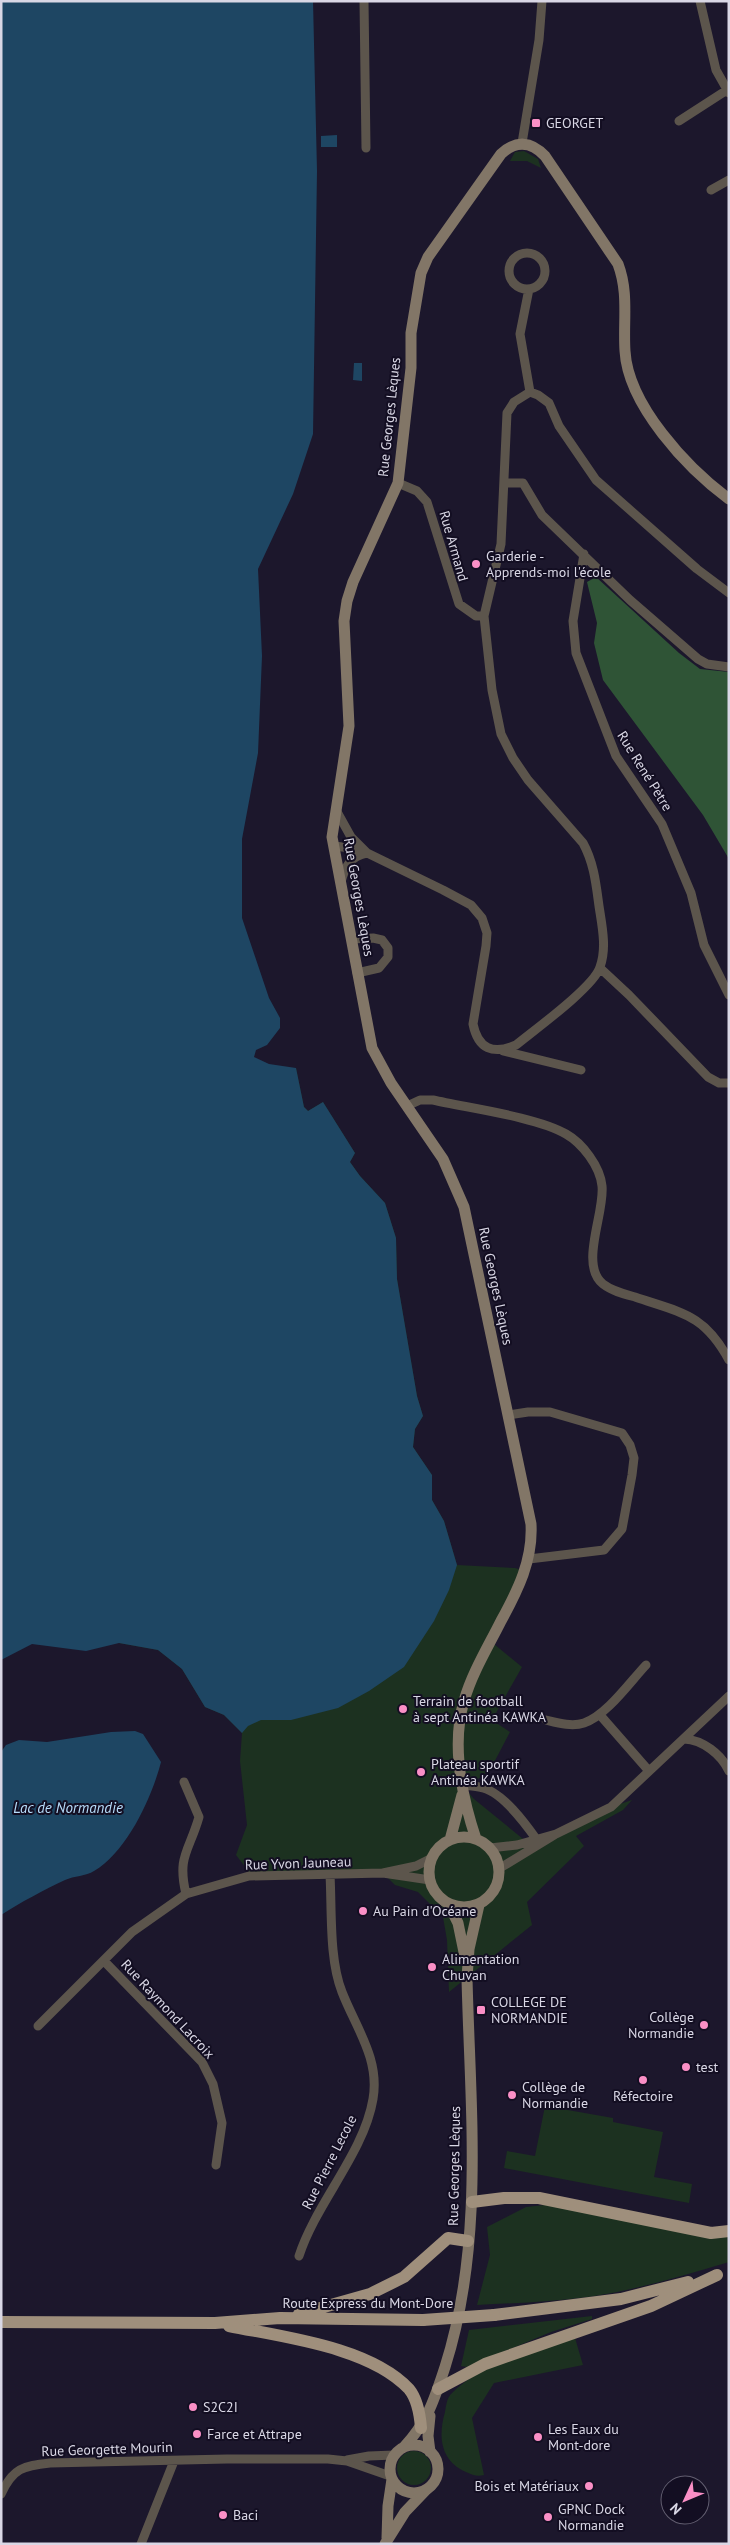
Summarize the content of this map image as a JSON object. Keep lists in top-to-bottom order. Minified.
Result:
{"streets":{"main road":["Rue Georges Lèques","Route Express du Mont-Dore"],"street":["Rue Armand","Rue René Pètre","Rue Yvon Jauneau","Rue Raymond Lacroix","Rue Pierre Lecole","Rue Georgette Mourin"]},"crossings":[["Rue Georges Lèques","Rue Armand"],["Rue Georges Lèques","Rue Yvon Jauneau"],["Rue Georges Lèques","Rue Georgette Mourin"],["Rue Yvon Jauneau","Rue Raymond Lacroix"],["Rue Yvon Jauneau","Rue Pierre Lecole"]],"water":["Lac de Normandie"],"places":{"transit":["GEORGET","COLLEGE DE NORMANDIE"],"other":["Garderie - Apprends-moi l'école","Terrain de football à sept Antinéa KAWKA","Plateau sportif Antinéa KAWKA","Au Pain d'Océane","Alimentation Chuvan","Collège Normandie","test","Réfectoire","Collège de Normandie","S2C2I","Farce et Attrape","Les Eaux du Mont-dore","Bois et Matériaux","Baci","GPNC Dock Normandie"]},"north":"bottom left"}
